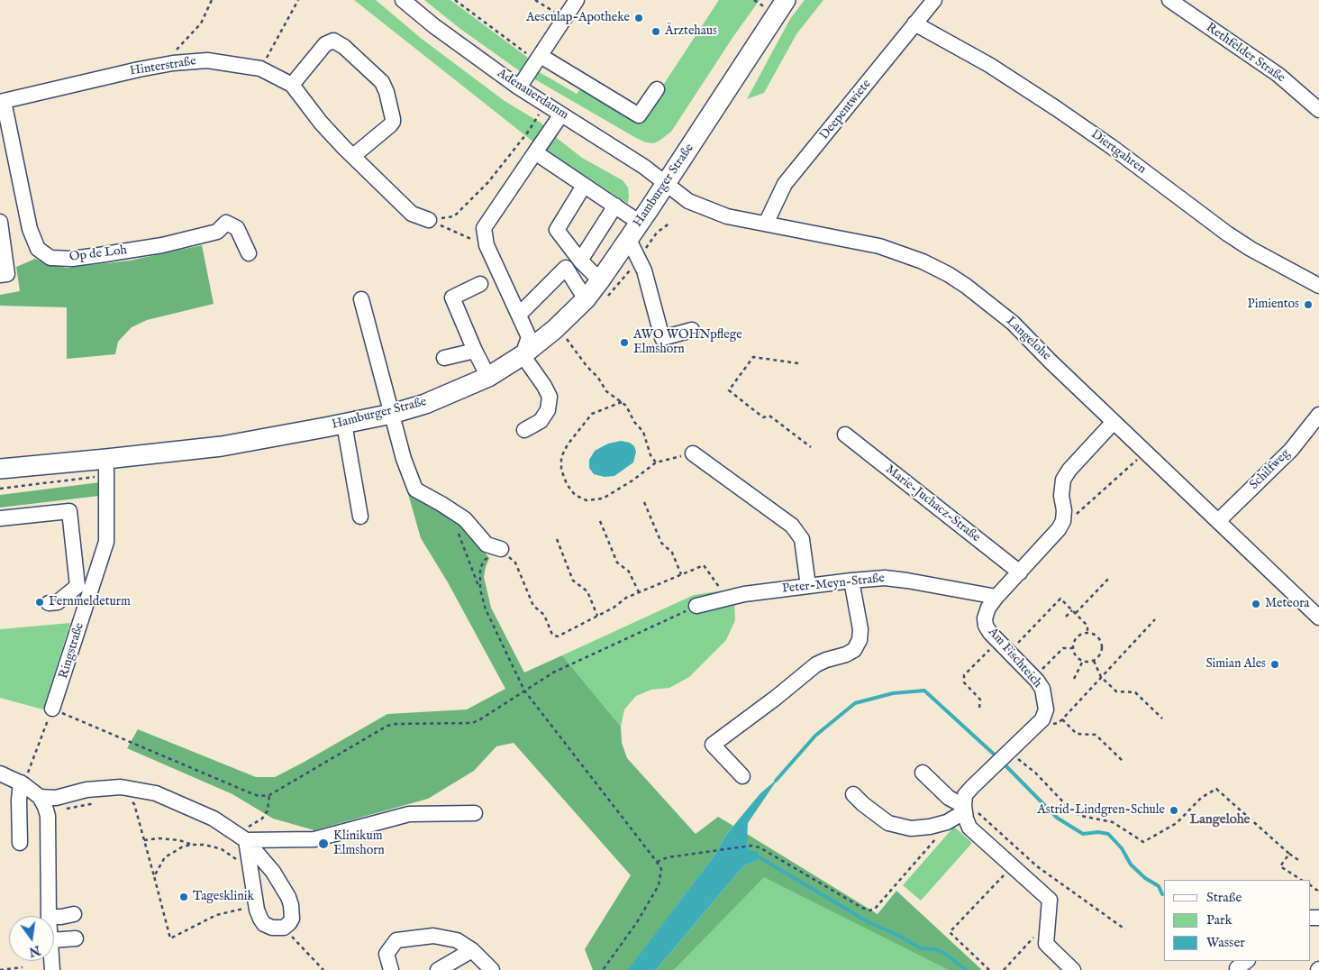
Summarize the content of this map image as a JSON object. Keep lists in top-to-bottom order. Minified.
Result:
{"streets":{"main road":["Hamburger Straße"],"street":["Rethfelder Straße","Hinterstraße","Adenauerdamm","Deepentwiete","Diertgahren","Op de Loh","Langelohe","Schilfweg","Marie-Juchacz-Straße","Peter-Meyn-Straße","Ringstraße","Am Fischteich"]},"crossings":[["Hinterstraße","Op de Loh"],["Adenauerdamm","Hamburger Straße"],["Adenauerdamm","Langelohe"],["Deepentwiete","Diertgahren"],["Deepentwiete","Langelohe"],["Hamburger Straße","Langelohe"],["Hamburger Straße","Ringstraße"],["Langelohe","Schilfweg"],["Marie-Juchacz-Straße","Am Fischteich"],["Peter-Meyn-Straße","Am Fischteich"]],"districts":["Langelohe"],"places":["Aesculap-Apotheke","Ärztehaus","Pimientos","AWO WOHNpflege Elmshorn","Fernmeldeturm","Meteora","Simian Ales","Astrid-Lindgren-Schule","Klinikum Elmshorn","Tagesklinik"],"legend":["Straße","Park","Wasser"],"north":"bottom"}
